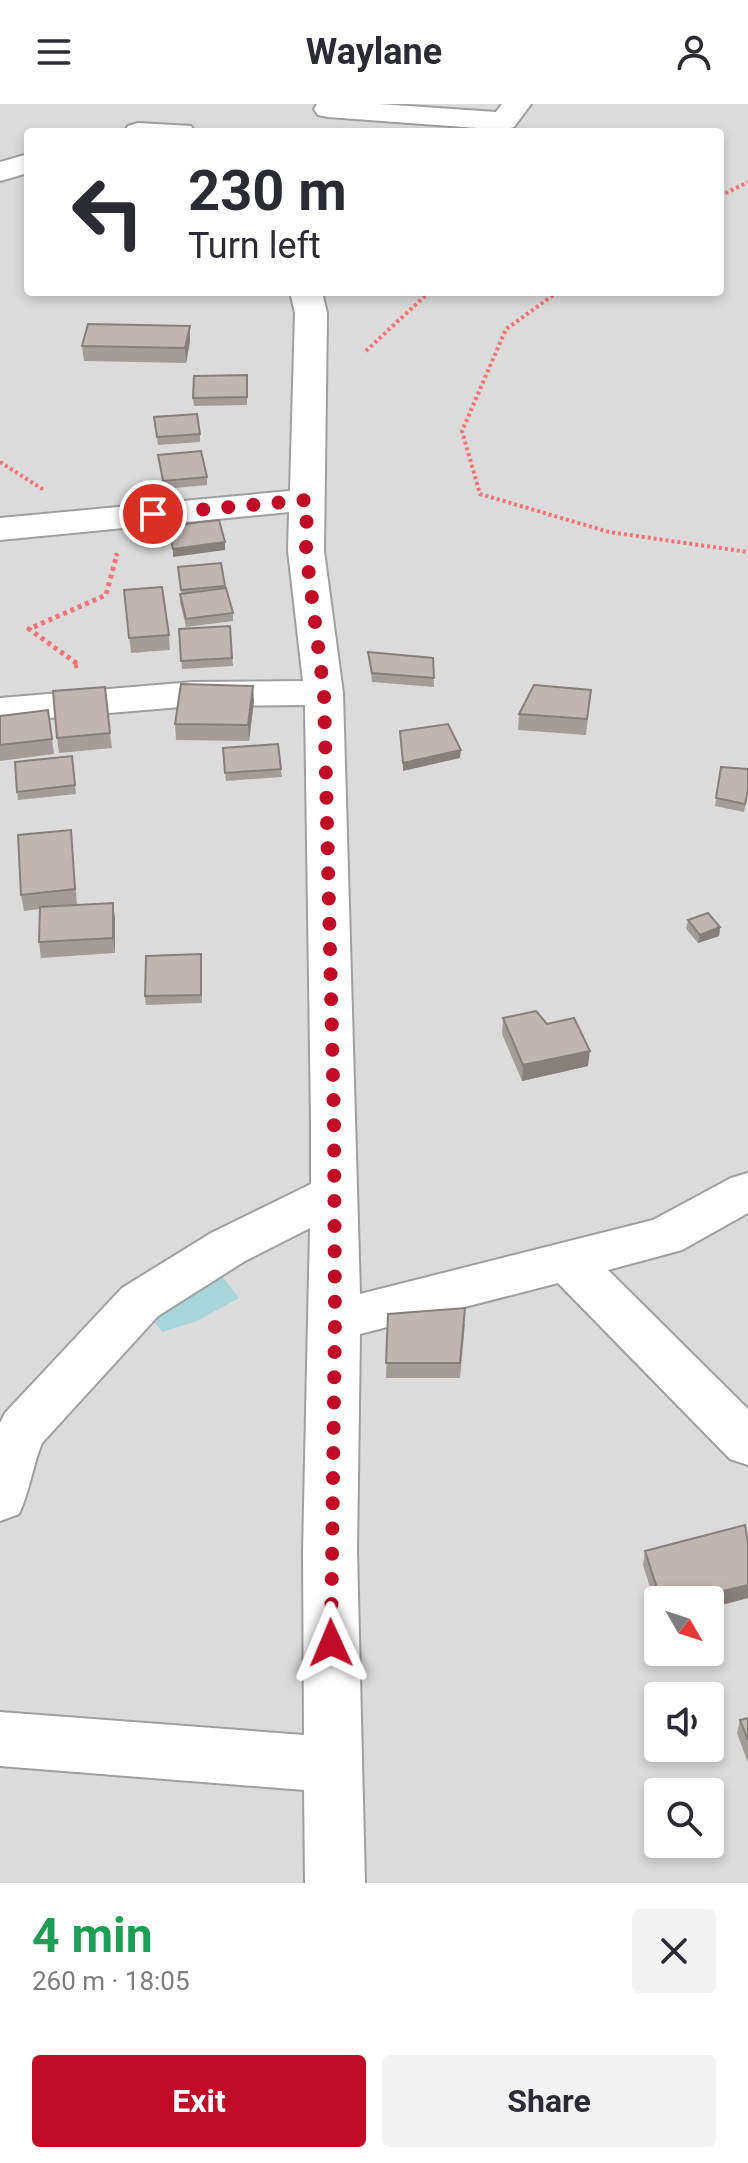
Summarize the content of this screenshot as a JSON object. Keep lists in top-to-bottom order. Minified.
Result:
{"north":"bottom right","page":{"header":"Waylane","turn":["230 m","Turn left"],"heading":["4 min","260 m · 18:05"],"buttons":["Exit","Share"]}}
